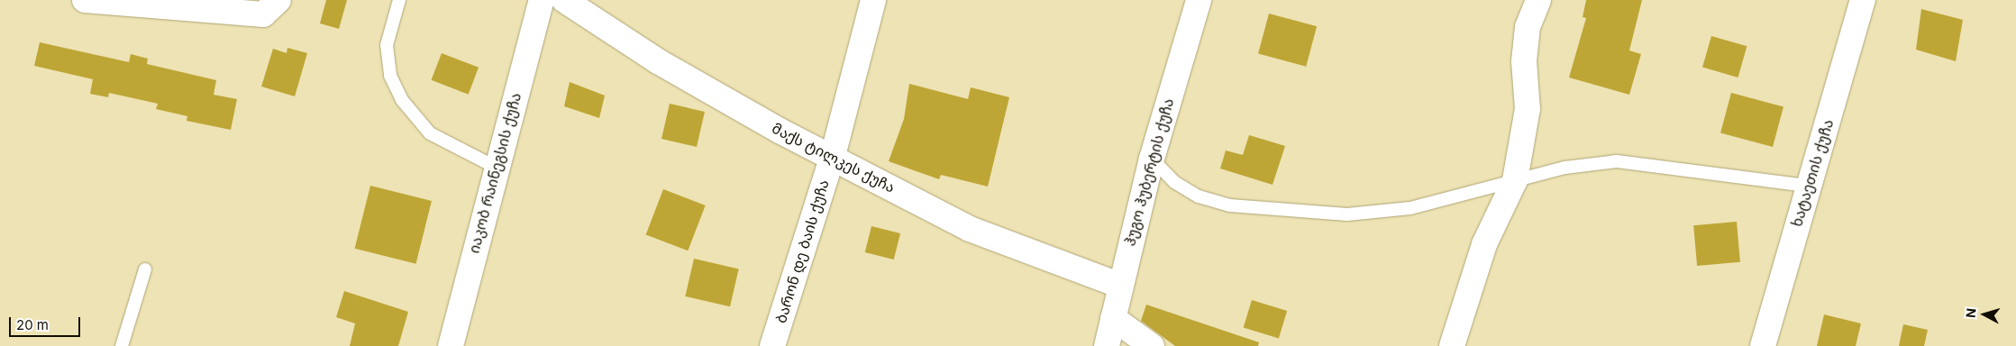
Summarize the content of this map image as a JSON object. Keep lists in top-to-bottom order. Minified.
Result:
{"streets":{"street":["მაქს ტილკეს ქუჩა","ჰუგო ჰუბერტის ქუჩა","იაკობ რაინეგსის ქუჩა","ხატაეთის ქუჩა","ბარონ დე ბაის ქუჩა"]},"crossings":[["მაქს ტილკეს ქუჩა","ჰუგო ჰუბერტის ქუჩა"],["მაქს ტილკეს ქუჩა","ბარონ დე ბაის ქუჩა"]],"scale_bar":"20 m","north":"left"}
